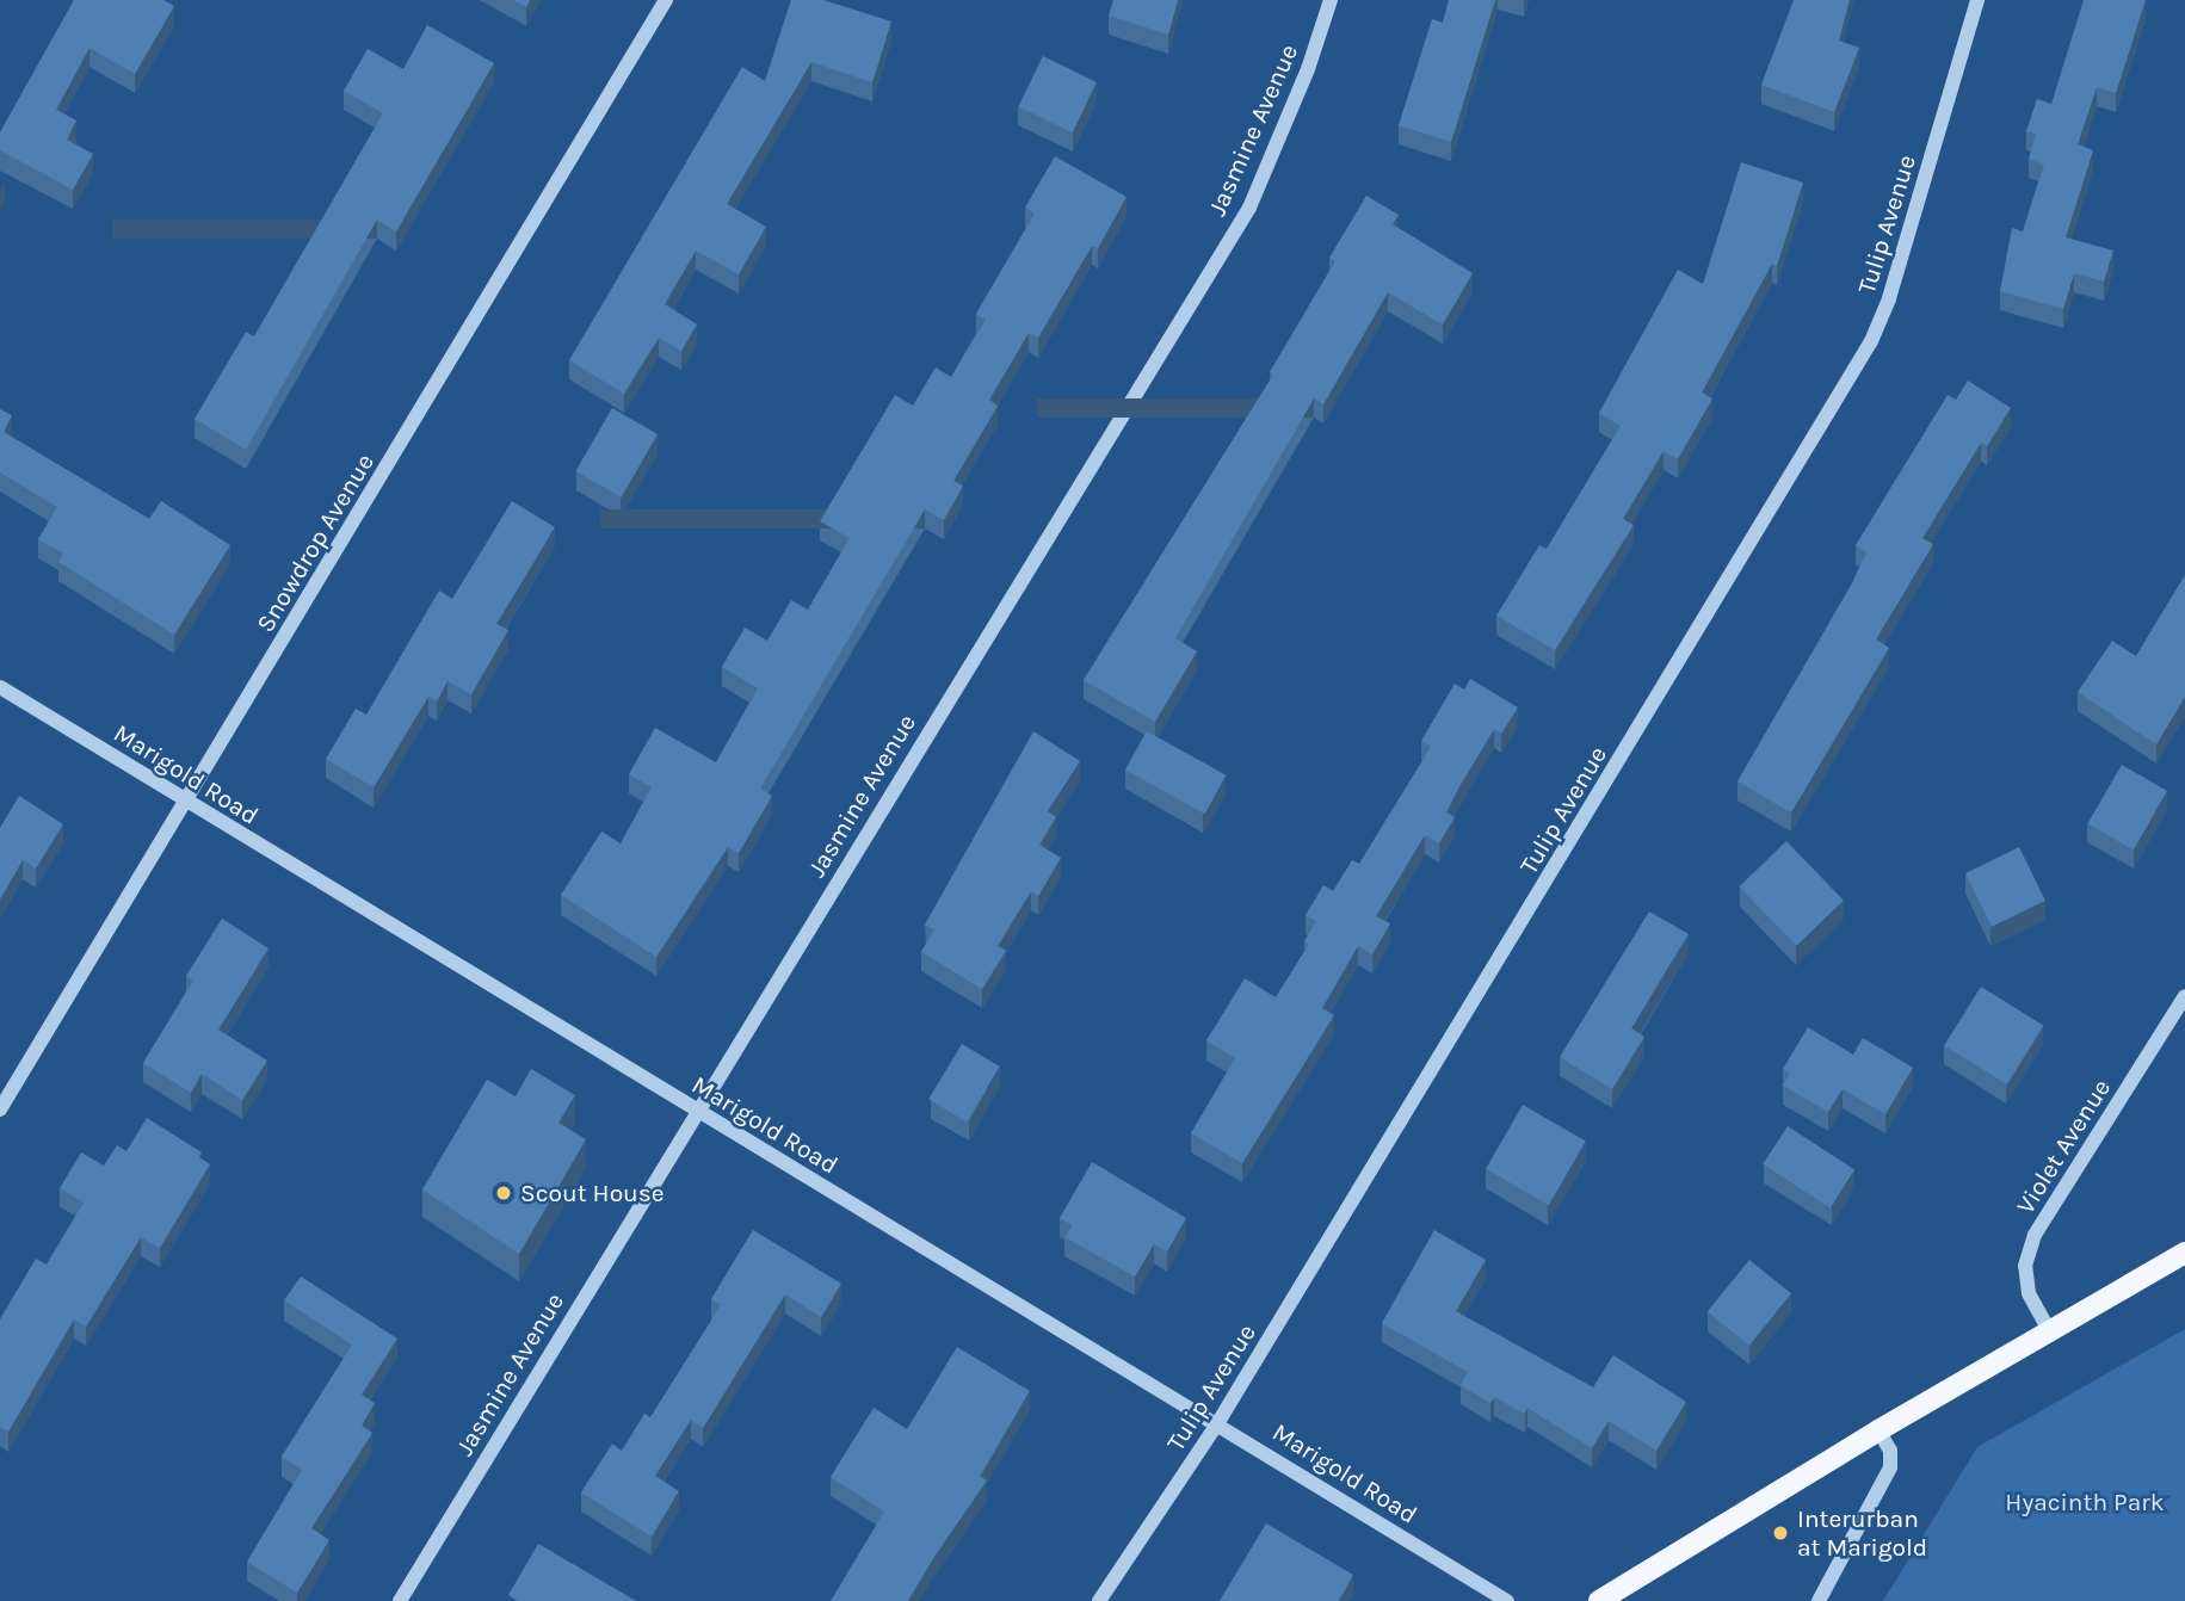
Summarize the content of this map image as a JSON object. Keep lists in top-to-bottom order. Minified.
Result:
{"streets":{"street":["Jasmine Avenue","Tulip Avenue","Snowdrop Avenue","Marigold Road","Violet Avenue"]},"crossings":[["Jasmine Avenue","Marigold Road"],["Tulip Avenue","Marigold Road"],["Snowdrop Avenue","Marigold Road"]],"parks":["Hyacinth Park"],"places":["Scout House","Interurban at Marigold"]}
